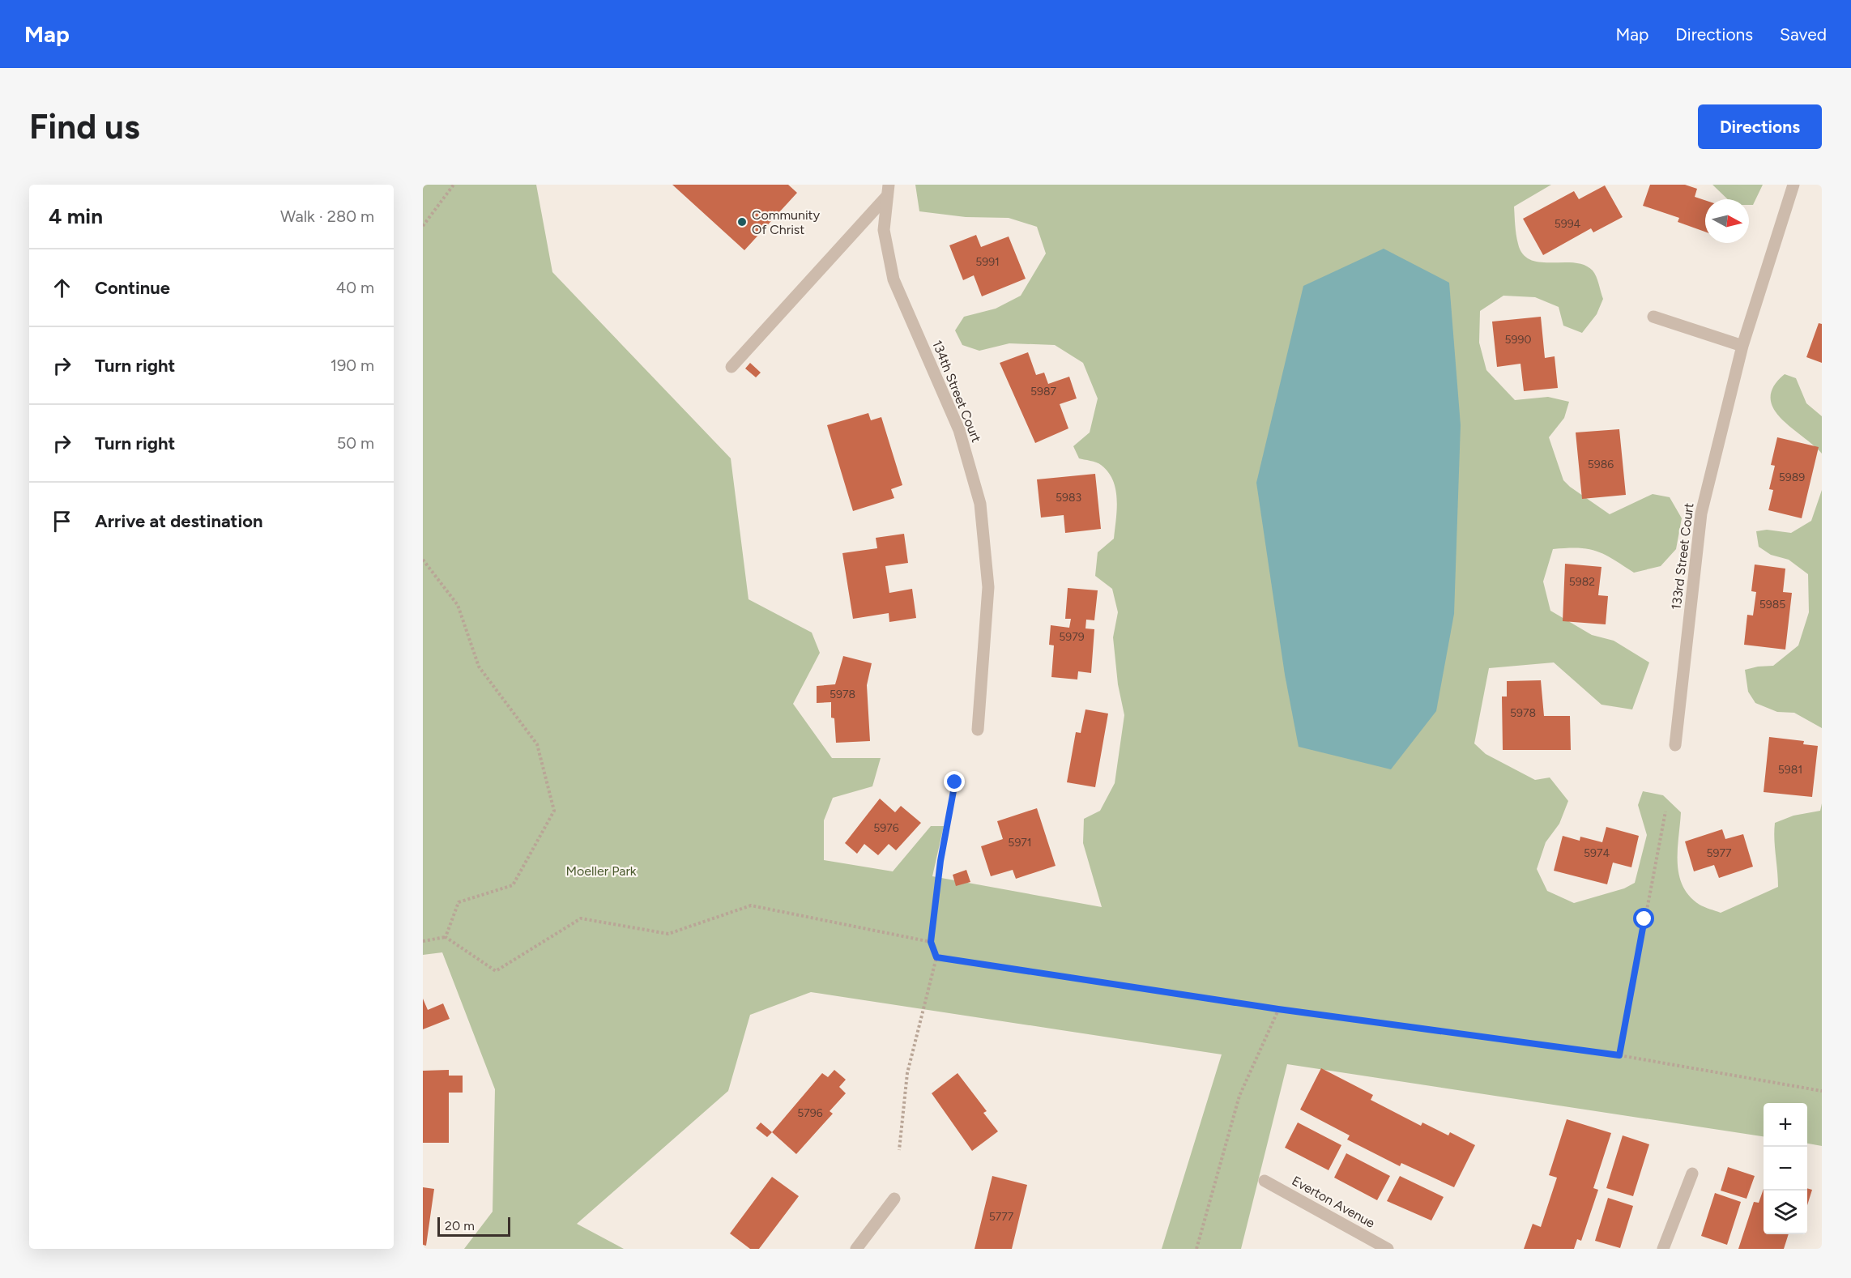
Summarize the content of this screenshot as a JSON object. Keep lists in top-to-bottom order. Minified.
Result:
{"streets":{"street":["134th Street Court","133rd Street Court","Everton Avenue"]},"parks":["Moeller Park"],"places":["Community Of Christ"],"house_numbers":["5994","5991","5990","5987","5986","5989","5983","5982","5985","5979","5978","5978","5981","5976","5971","5974","5977","5796","5777"],"scale_bar":"20 m","north":"right","page":{"header":"Map","nav":["Map","Directions","Saved"],"buttons":"Directions","title":"Find us","heading":["4 min","Walk · 280 m"],"list":[["Continue","40 m"],["Turn right","190 m"],["Turn right","50 m"],"Arrive at destination"],"map_buttons":["+","−"],"scale":"20 m"}}
